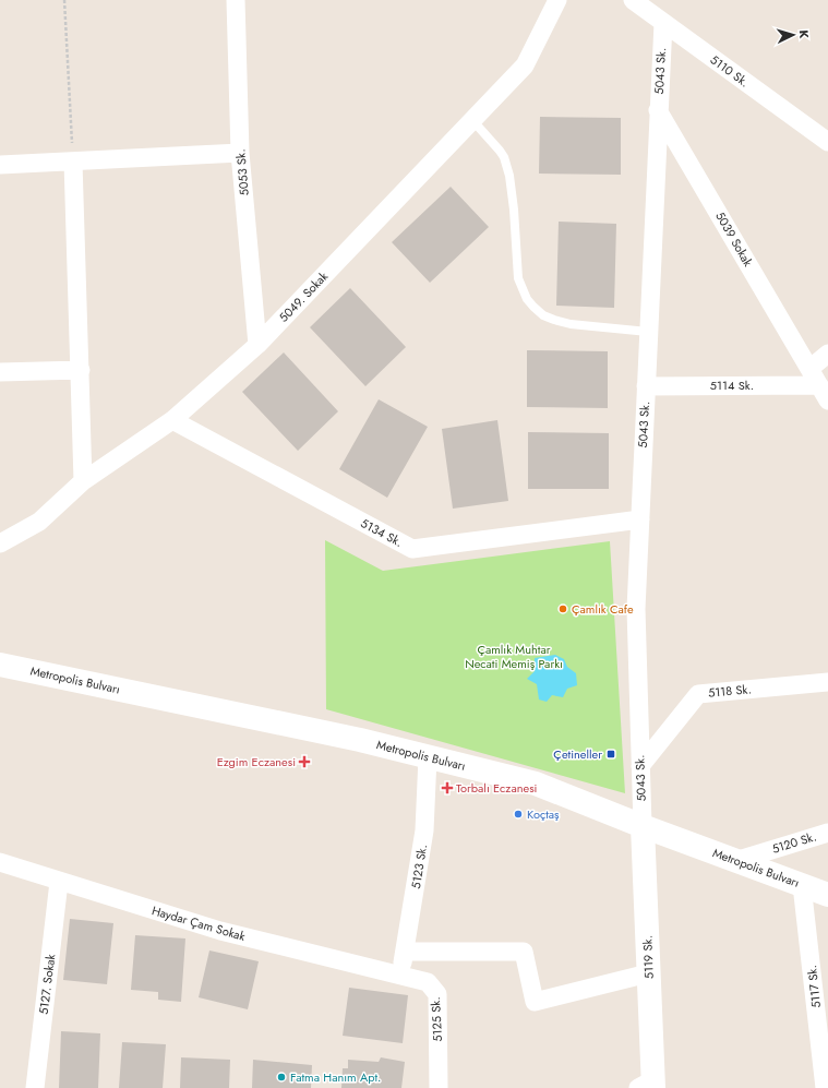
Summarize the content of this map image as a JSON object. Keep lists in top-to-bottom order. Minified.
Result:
{"streets":{"main road":["Metropolis Bulvarı","5119 Sk."],"street":["5043 Sk.","5110 Sk.","5053 Sk.","5039 Sokak","5049. Sokak","5114 Sk.","5134 Sk.","5118 Sk.","5120 Sk.","5123 Sk.","Haydar Çam Sokak","5127. Sokak","5117 Sk.","5125 Sk."]},"crossings":[["5043 Sk.","5110 Sk."],["5043 Sk.","5039 Sokak"],["5043 Sk.","5114 Sk."],["5043 Sk.","5134 Sk."],["5043 Sk.","Metropolis Bulvarı"],["5043 Sk.","5118 Sk."],["5043 Sk.","5119 Sk."],["5053 Sk.","5049. Sokak"],["5039 Sokak","5114 Sk."],["5049. Sokak","5134 Sk."],["Metropolis Bulvarı","5120 Sk."],["Metropolis Bulvarı","5123 Sk."],["Metropolis Bulvarı","5119 Sk."],["Metropolis Bulvarı","5117 Sk."],["5123 Sk.","Haydar Çam Sokak"],["5123 Sk.","5125 Sk."],["Haydar Çam Sokak","5127. Sokak"],["Haydar Çam Sokak","5125 Sk."]],"parks":["Çamlık Muhtar Necati Memiş Parkı"],"places":{"other":["Çamlık Cafe","Koçtaş","Fatma Hanım Apt."],"transit":["Çetineller"],"health":["Ezgim Eczanesi","Torbalı Eczanesi"]},"north":"right"}
